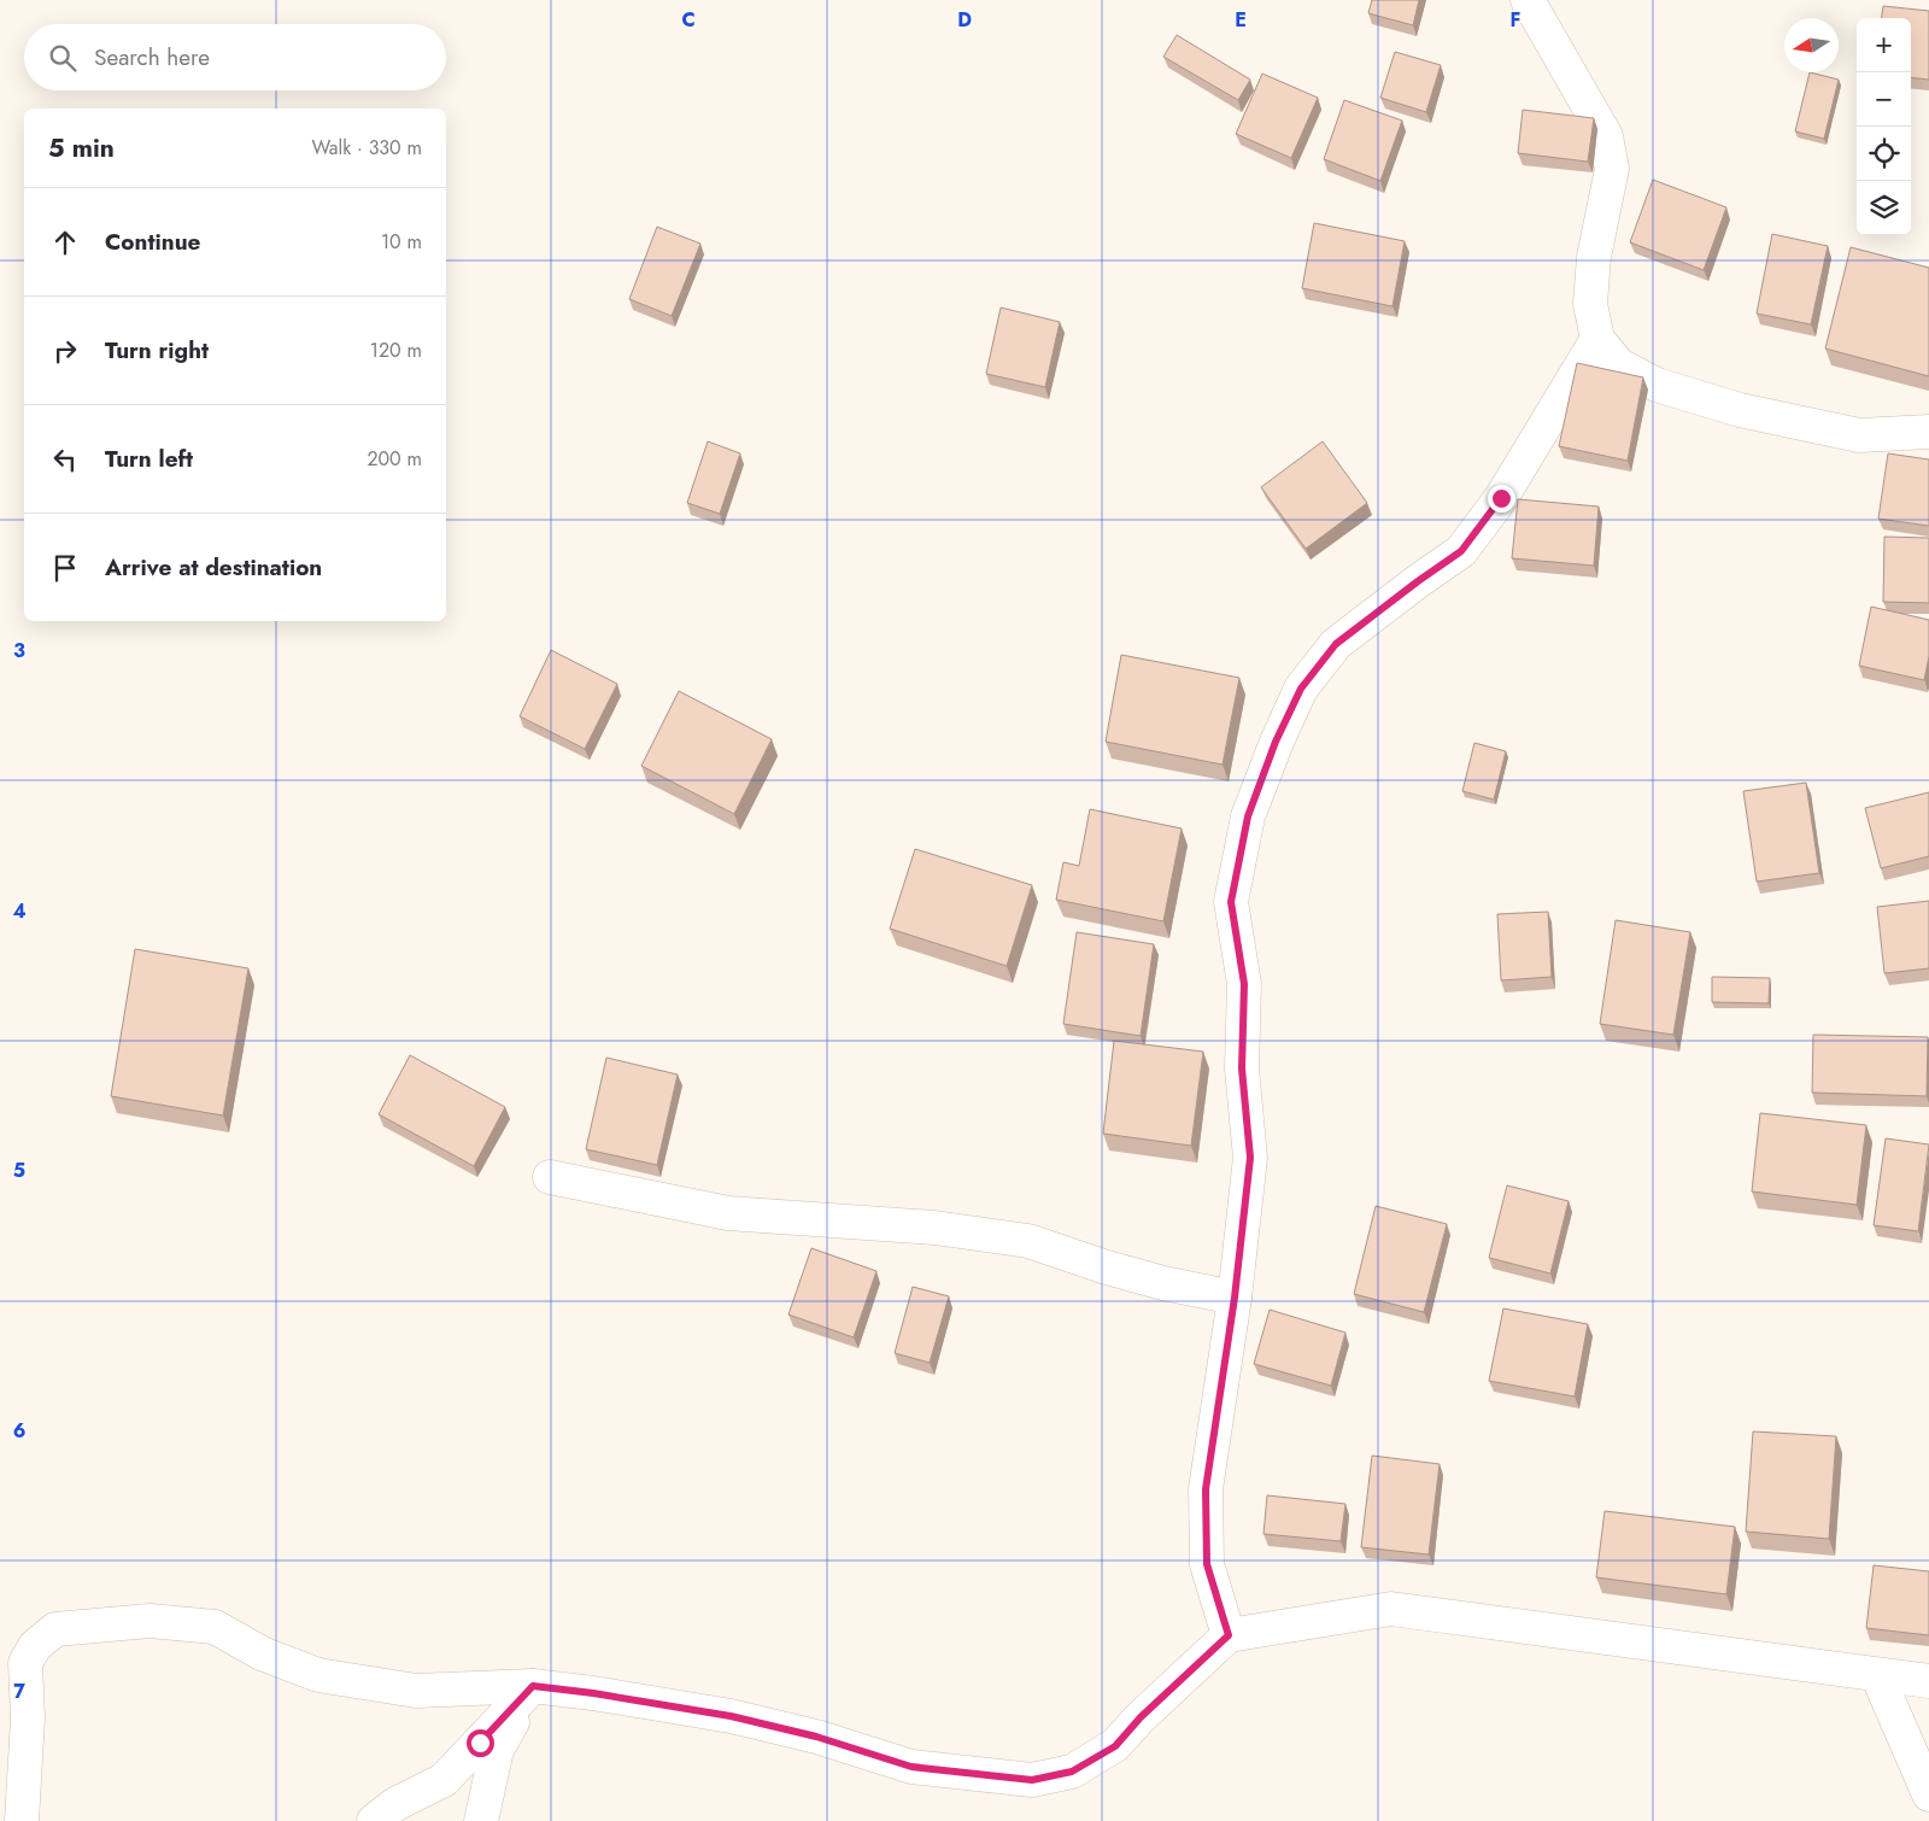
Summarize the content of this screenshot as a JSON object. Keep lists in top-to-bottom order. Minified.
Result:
{"north":"left","page":{"map_buttons":["+","−"],"search":"Search here","heading":["5 min","Walk · 330 m"],"list":[["Continue","10 m"],["Turn right","120 m"],["Turn left","200 m"],"Arrive at destination"]},"grid":{"columns":["C","D","E","F"],"rows":["3","4","5","6","7"]}}
